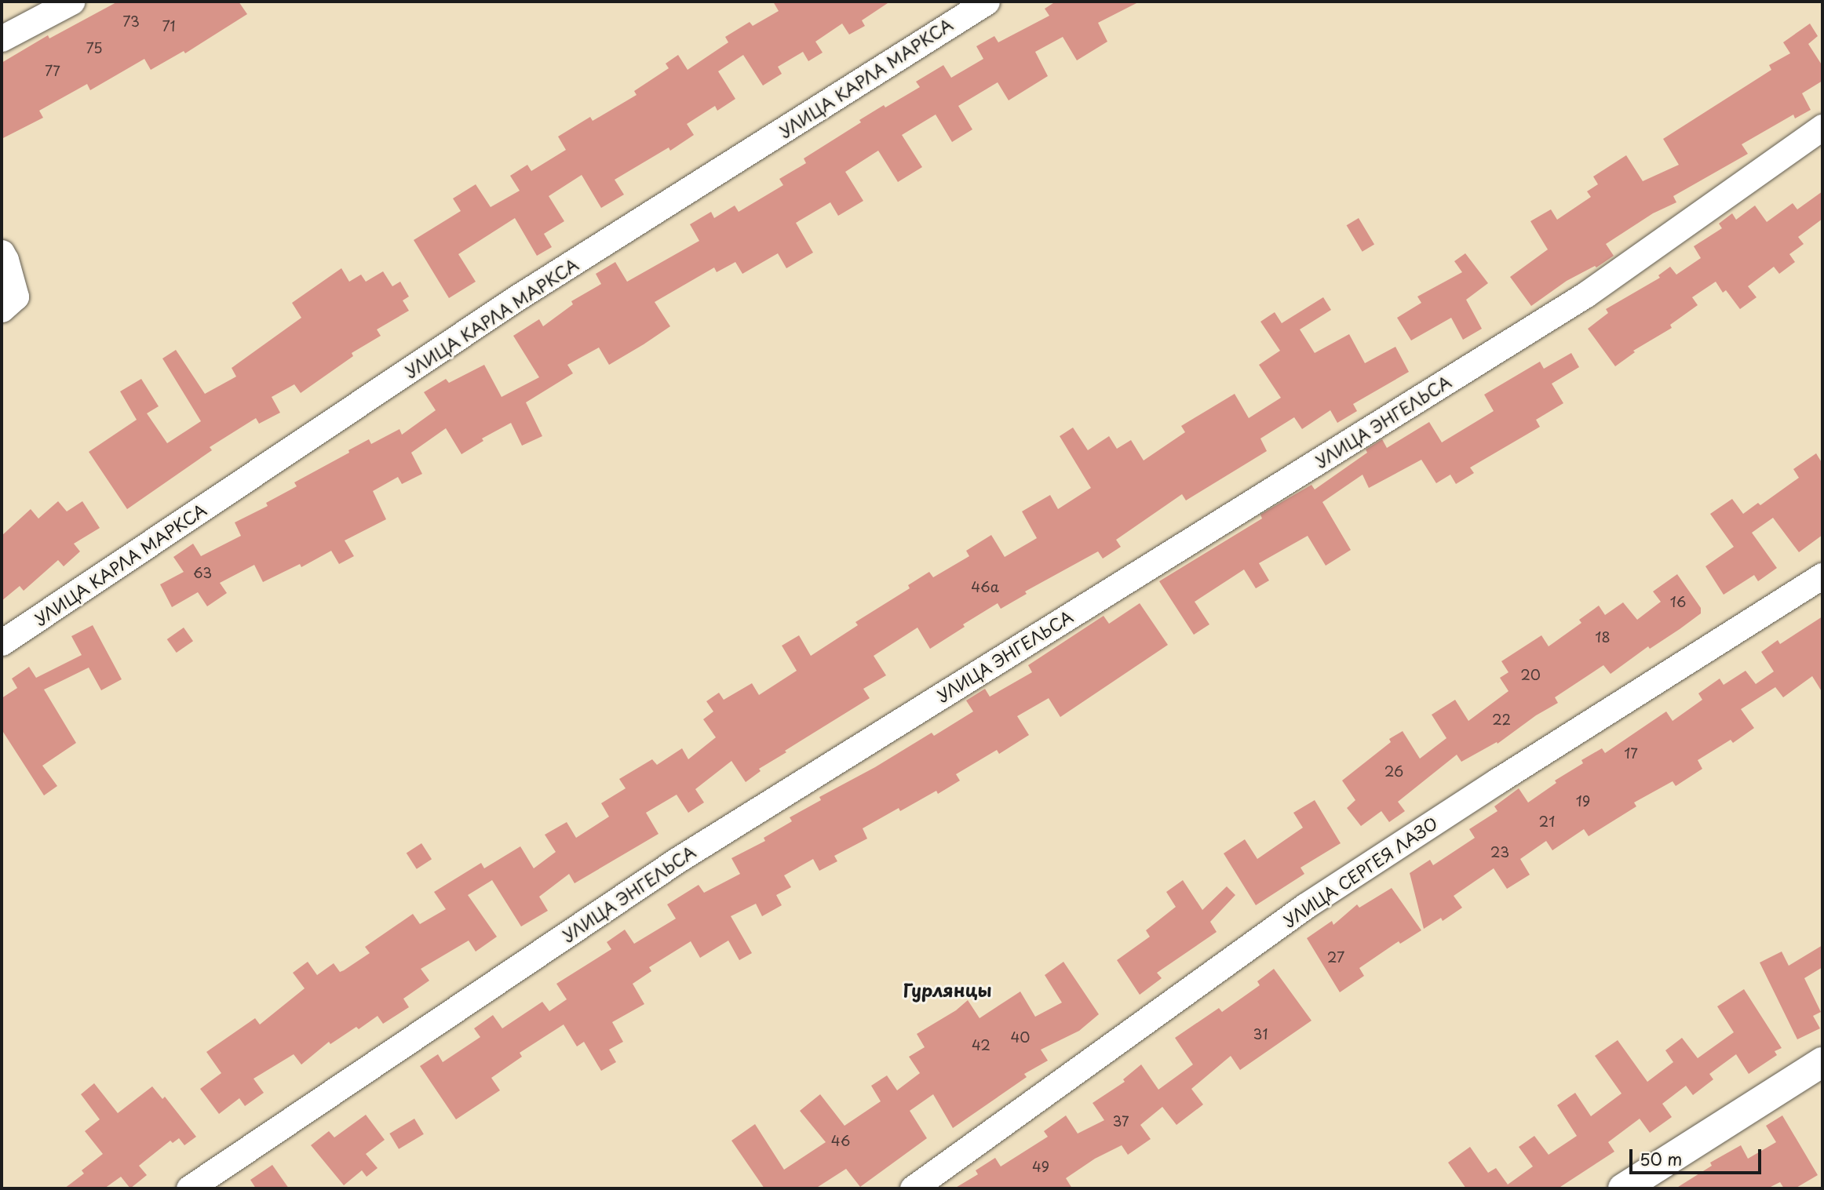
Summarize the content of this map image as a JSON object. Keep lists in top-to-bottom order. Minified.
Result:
{"streets":{"street":["УЛИЦА КАРЛА МАРКСА","УЛИЦА ЭНГЕЛЬСА","УЛИЦА СЕРГЕЯ ЛАЗО"]},"districts":["Гурлянцы"],"house_numbers":["73","71","75","77","63","46а","16","18","20","22","17","26","19","21","23","27","31","40","42","37","46","49"],"scale_bar":"50 m"}
